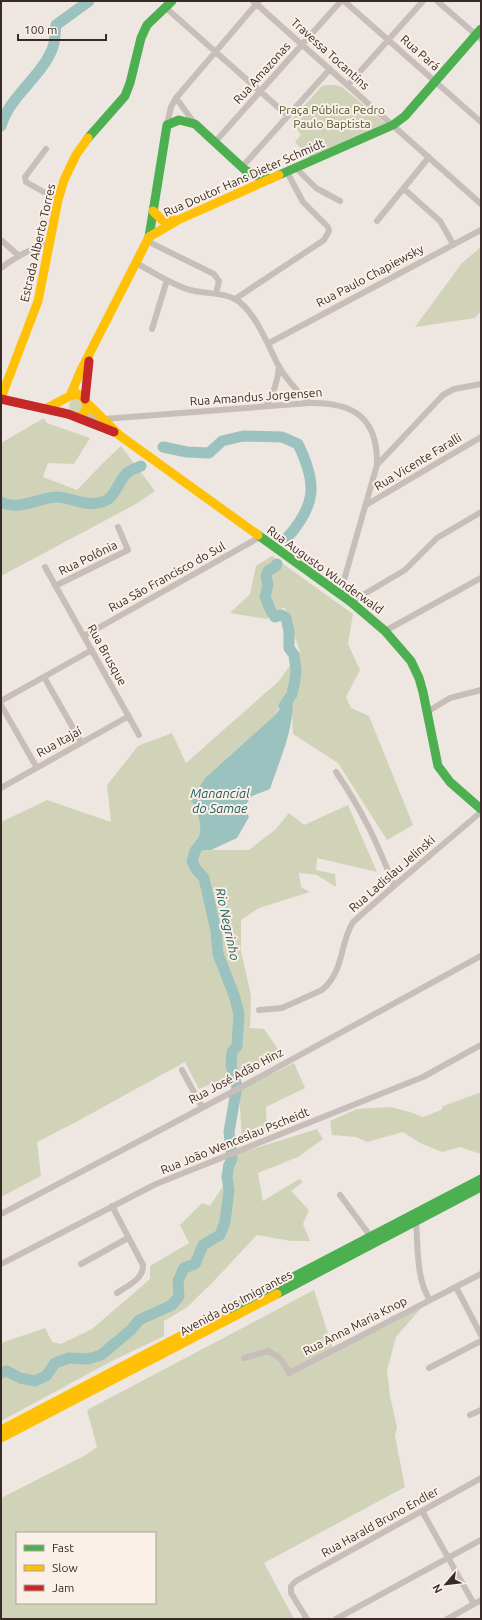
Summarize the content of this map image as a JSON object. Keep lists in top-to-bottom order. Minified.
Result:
{"streets":{"main road":["Rua Doutor Hans Dieter Schmidt","Estrada Alberto Torres","Rua Augusto Wunderwald","Avenida dos Imigrantes"],"street":["Rua Pará","Travessa Tocantins","Rua Amazonas","Rua Paulo Chapiewsky","Rua Amandus Jorgensen","Rua Vicente Faralli","Rua Polônia","Rua São Francisco do Sul","Rua Brusque","Rua Itajaí","Rua Ladislau Jelinski","Rua José Adão Hinz","Rua João Wenceslau Pscheidt","Rua Anna Maria Knop","Rua Harald Bruno Endler"]},"crossings":[["Rua Pará","Rua Amazonas"],["Rua Pará","Rua Doutor Hans Dieter Schmidt"],["Travessa Tocantins","Rua Amazonas"],["Travessa Tocantins","Rua Doutor Hans Dieter Schmidt"],["Estrada Alberto Torres","Rua Augusto Wunderwald"],["Rua Amandus Jorgensen","Rua Vicente Faralli"],["Rua Amandus Jorgensen","Rua Augusto Wunderwald"],["Rua Polônia","Rua Brusque"],["Rua Augusto Wunderwald","Rua São Francisco do Sul"],["Rua São Francisco do Sul","Rua Brusque"],["Rua Brusque","Rua Itajaí"]],"water":["Manancial do Samae","Rio Negrinho"],"parks":["Praça Pública Pedro Paulo Baptista"],"legend":["Fast","Slow","Jam"],"scale_bar":"100 m","north":"bottom left"}
